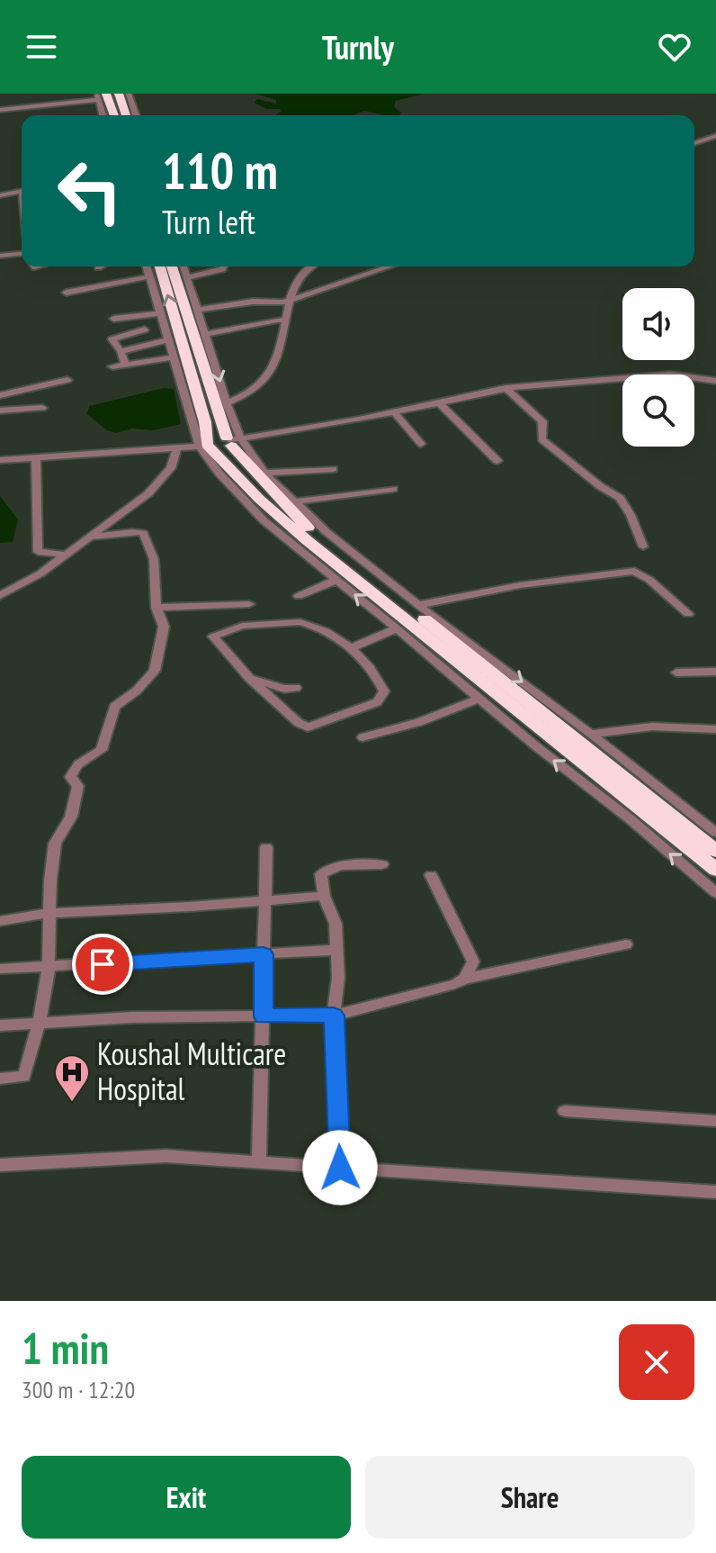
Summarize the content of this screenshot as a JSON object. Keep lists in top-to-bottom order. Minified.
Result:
{"places":{"hospital":["Koushal Multicare Hospital"]},"page":{"header":"Turnly","turn":["110 m","Turn left"],"heading":["1 min","300 m · 12:20"],"buttons":["Exit","Share"]}}
